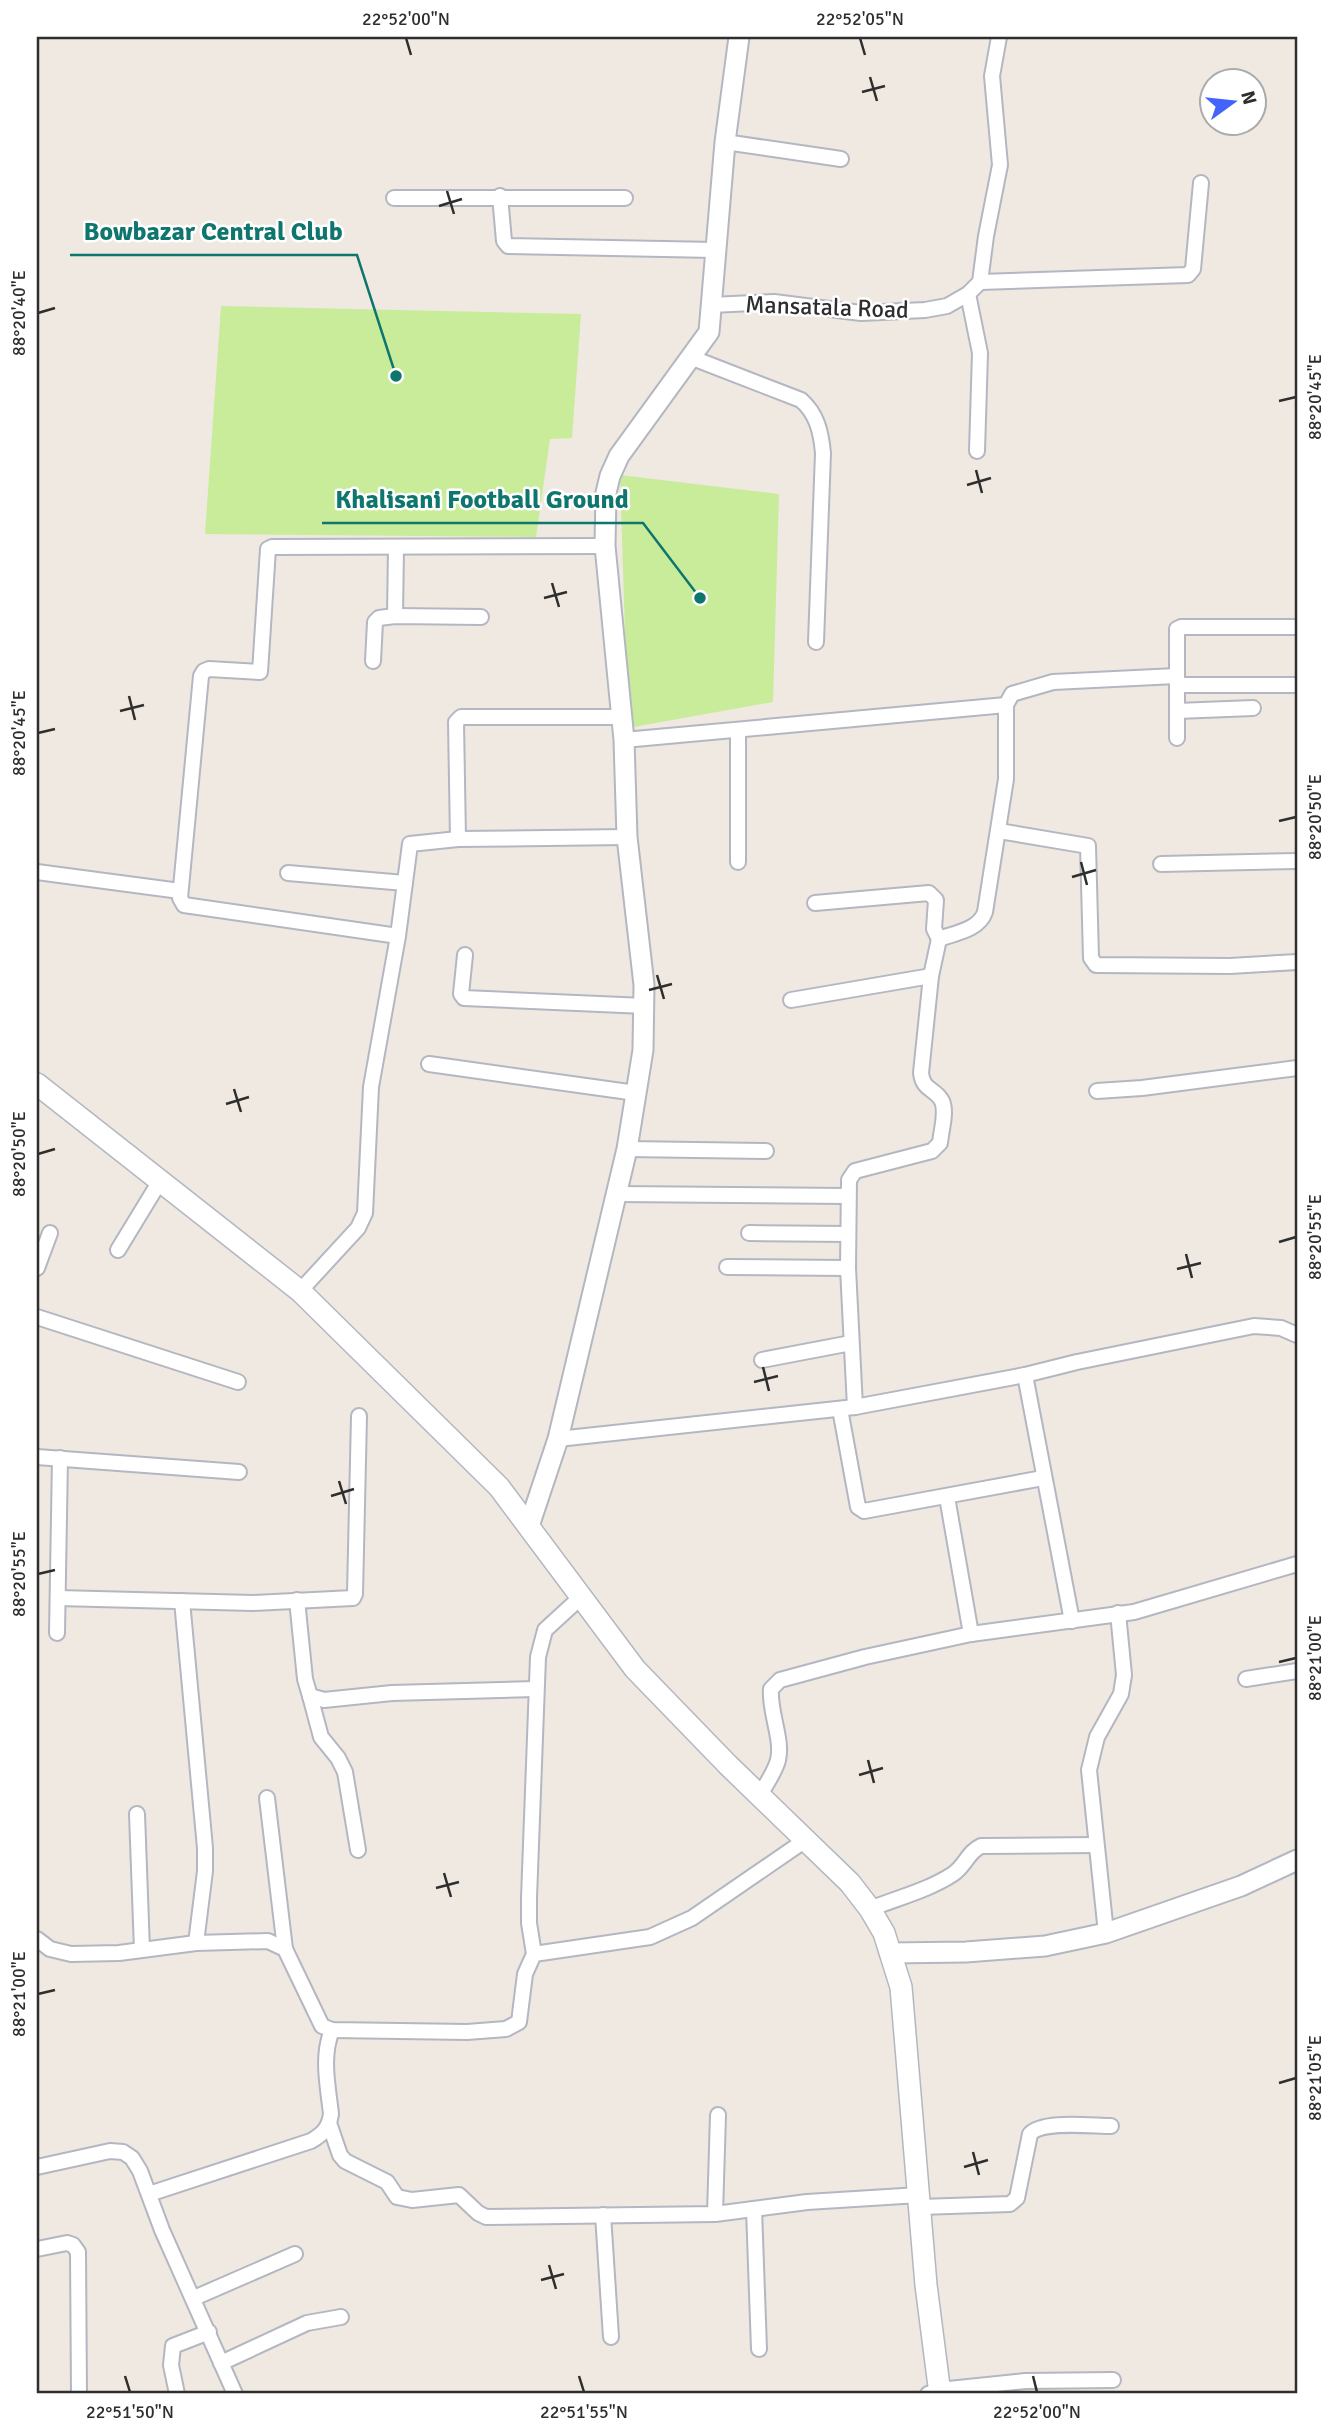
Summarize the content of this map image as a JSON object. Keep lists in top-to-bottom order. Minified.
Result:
{"streets":{"street":["Mansatala Road"]},"places":["Bowbazar Central Club","Khalisani Football Ground"],"north":"right","coordinates":["22°52'00\"N","22°52'05\"N","88°20'40\"E","88°20'45\"E","88°20'50\"E","88°20'55\"E","88°21'00\"E","88°21'05\"E","22°51'50\"N","22°51'55\"N"]}
